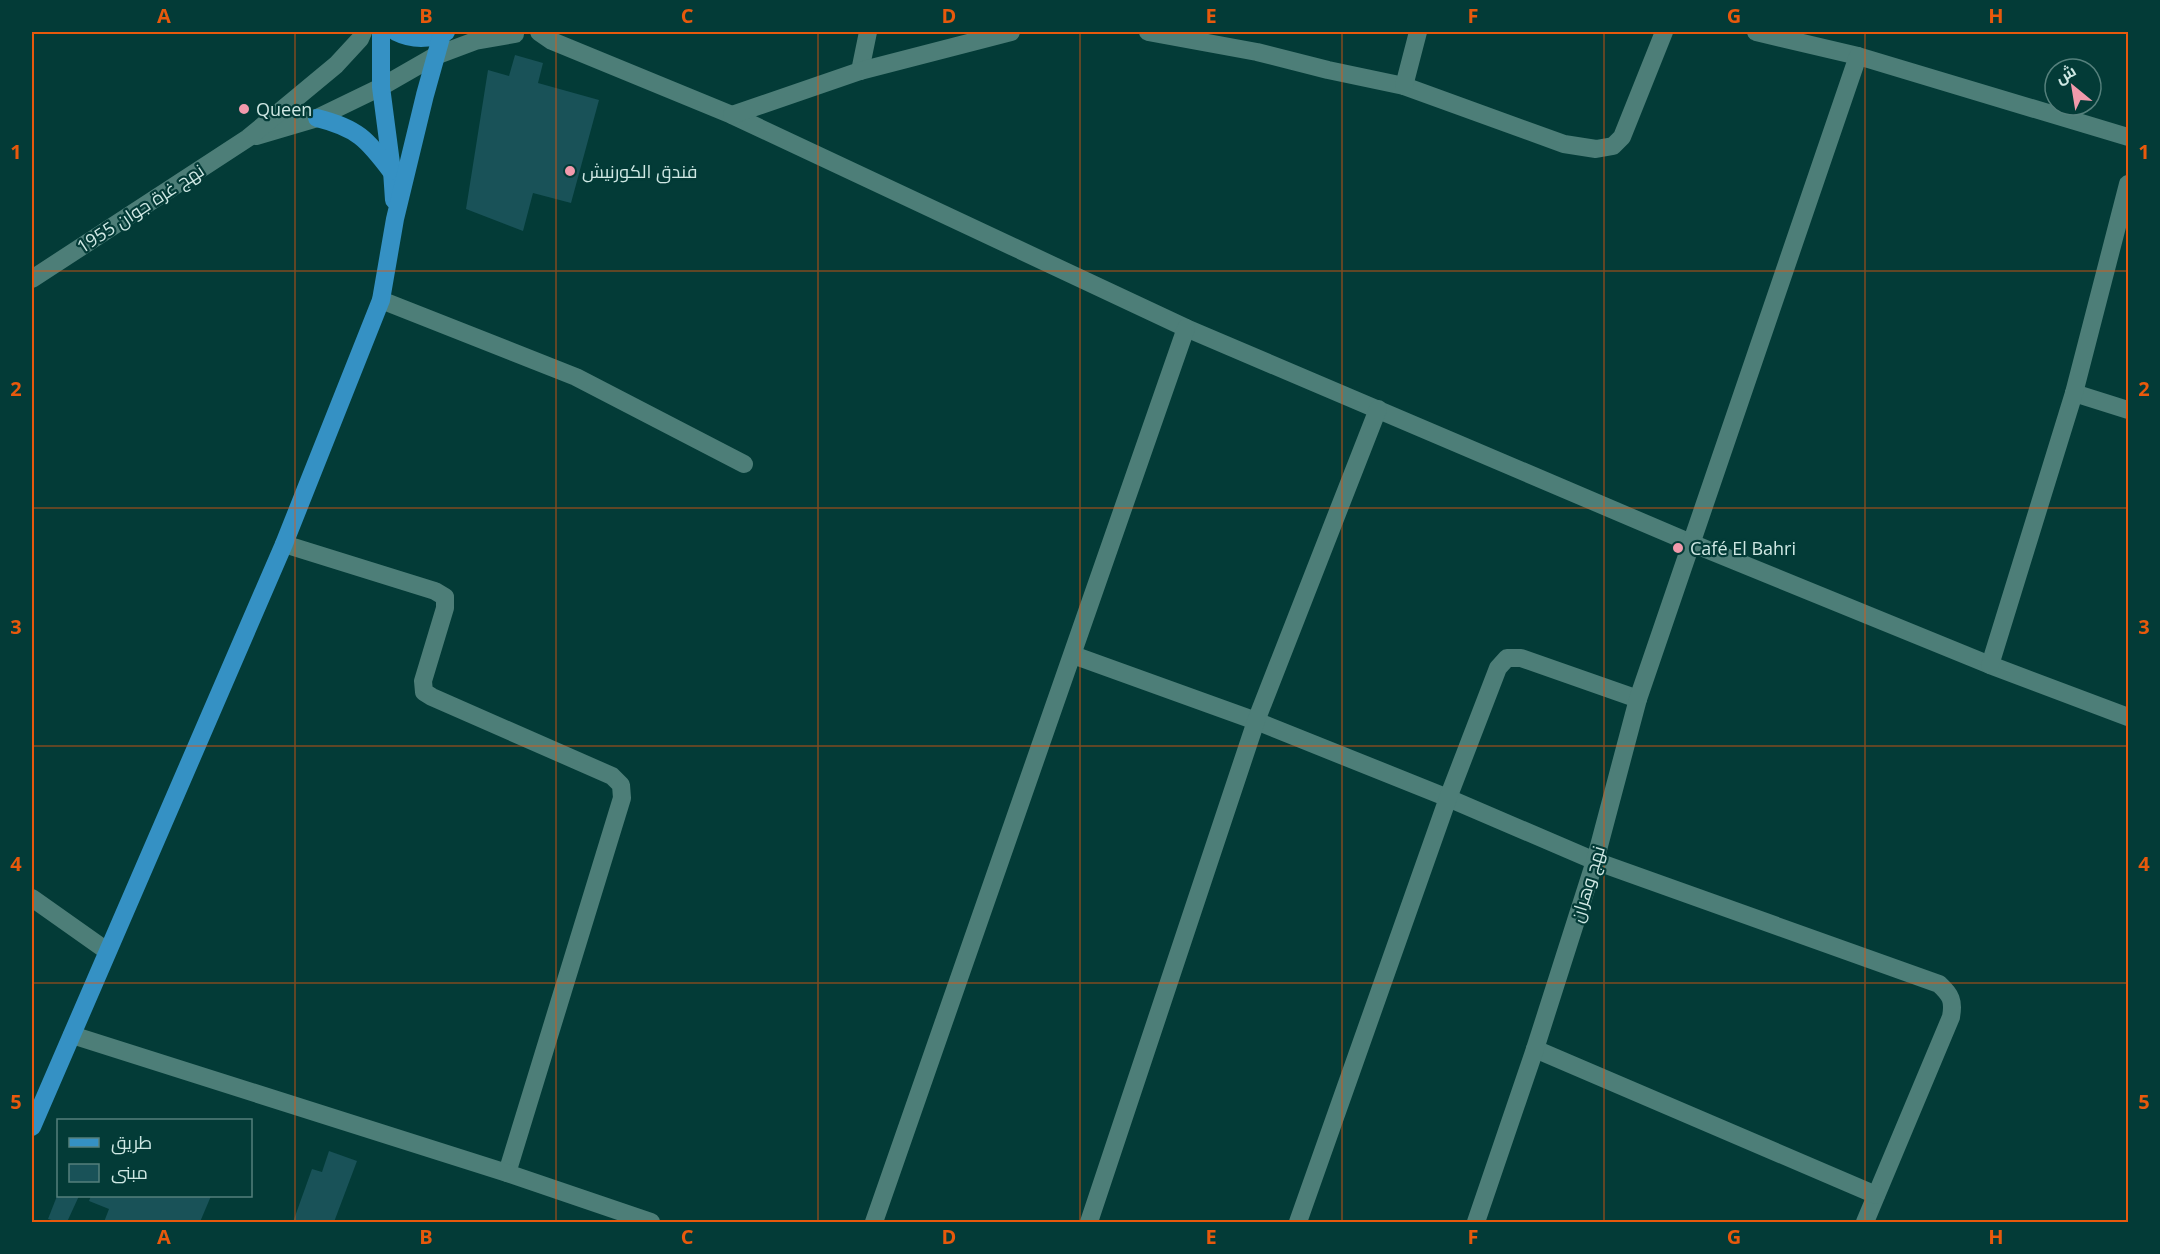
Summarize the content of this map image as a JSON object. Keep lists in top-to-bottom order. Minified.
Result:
{"streets":{"street":["نهج غرة جوان 1955","نهج وهران"]},"places":["Queen","فندق الكورنيش","Café El Bahri"],"legend":["طريق","مبنى"],"north":"top left","grid":{"columns":["A","B","C","D","E","F","G","H"],"rows":["1","2","3","4","5"]}}
